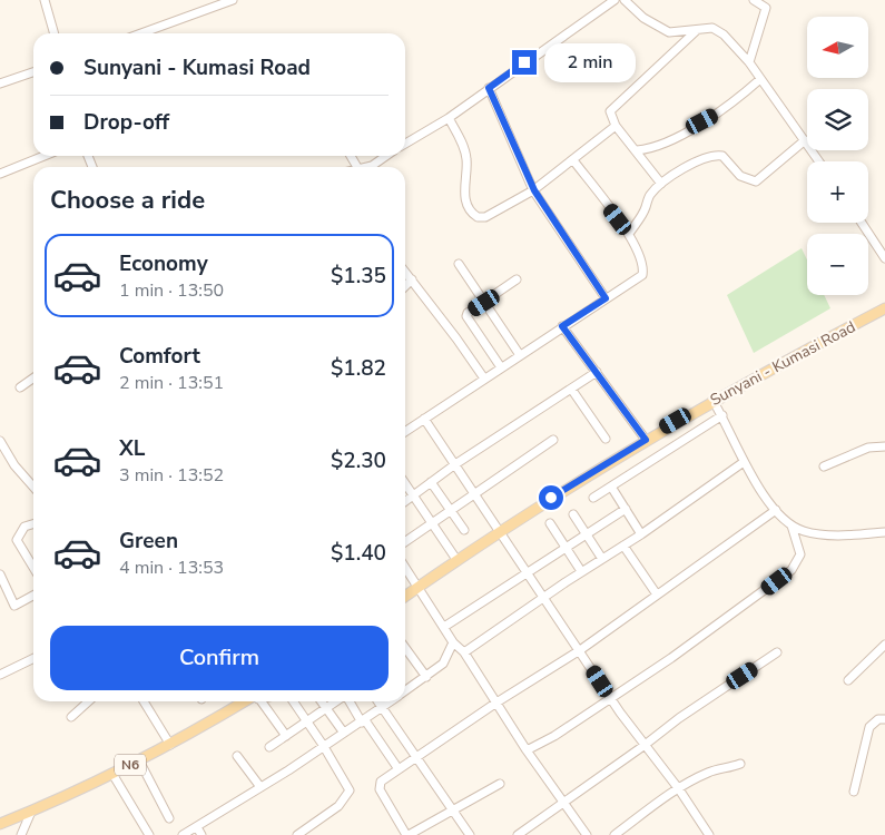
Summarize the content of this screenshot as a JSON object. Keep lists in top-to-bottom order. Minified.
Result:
{"streets":{"main road":["Sunyani - Kumasi Road","N6"]},"north":"left","page":{"map_buttons":["+","−"],"banner":["Sunyani - Kumasi Road","Drop-off"],"bubble":"2 min","heading":"Choose a ride","list":[{"name":"Economy","note":"1 min · 13:50","value":"$1.35"},{"name":"Comfort","note":"2 min · 13:51","value":"$1.82"},{"name":"XL","note":"3 min · 13:52","value":"$2.30"},{"name":"Green","note":"4 min · 13:53","value":"$1.40"}],"buttons":"Confirm"}}
